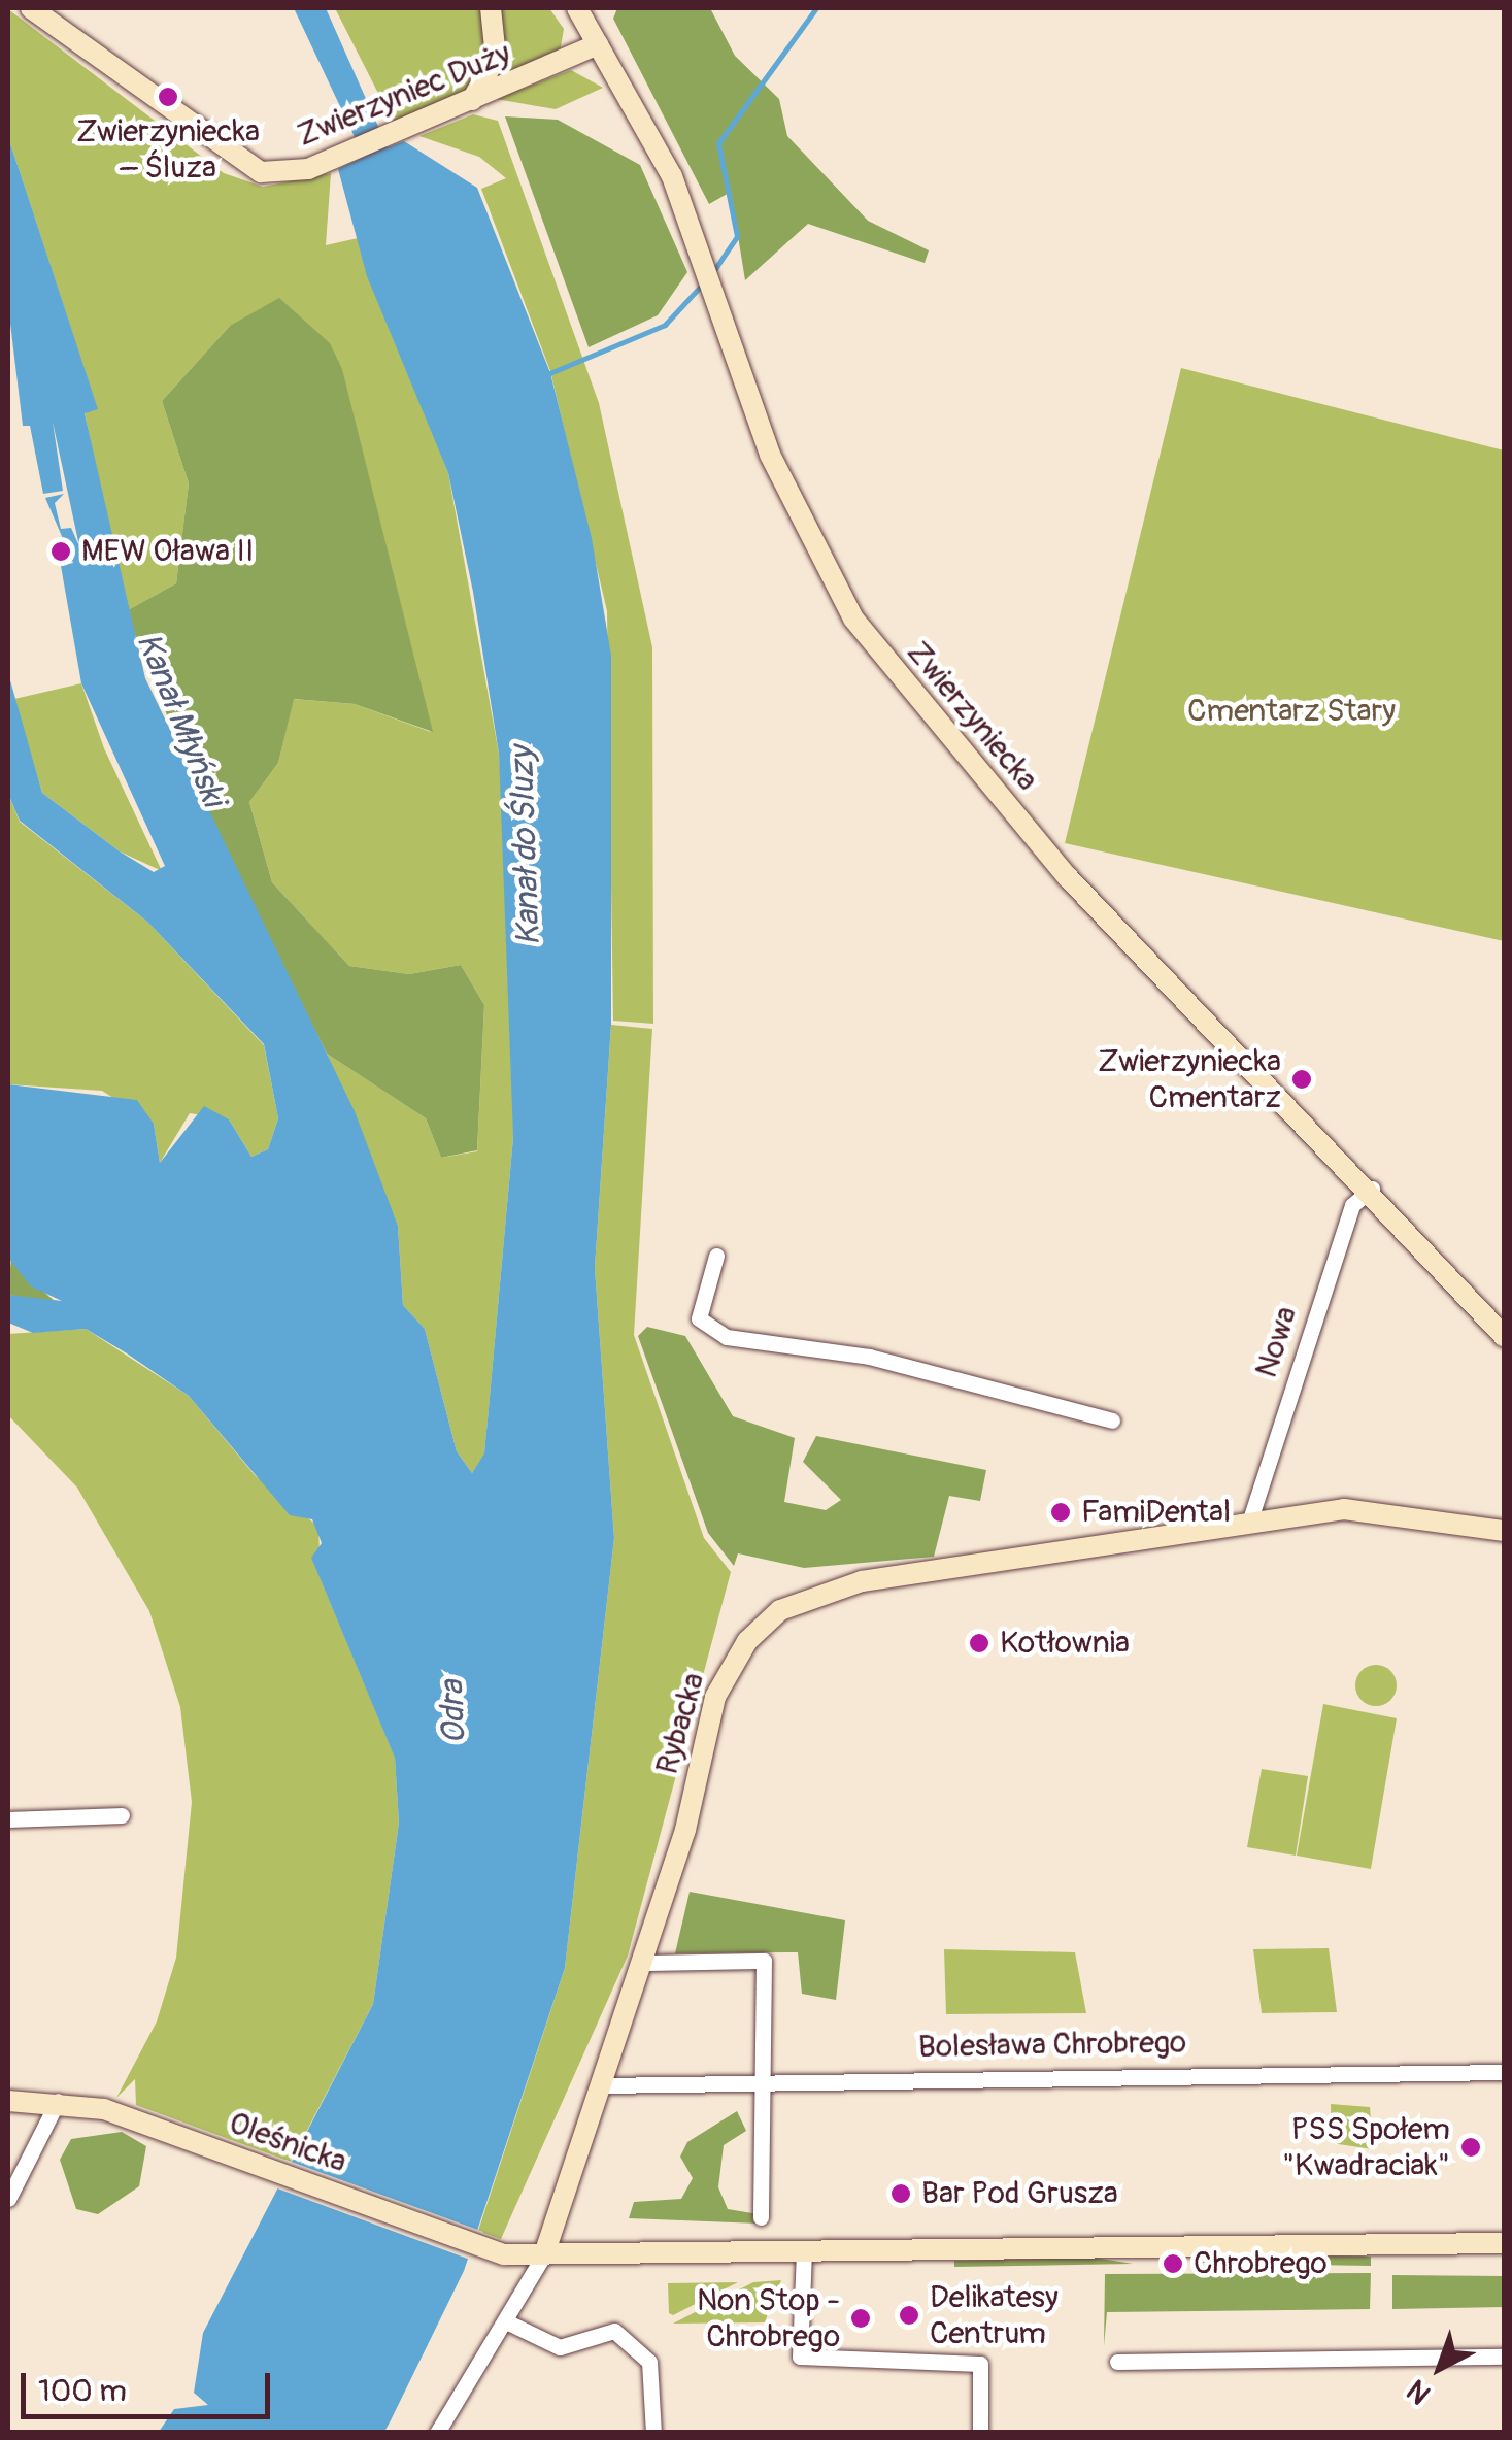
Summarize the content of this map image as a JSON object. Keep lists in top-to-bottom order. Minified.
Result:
{"streets":{"street":["Zwierzyniec Duży","Zwierzyniecka","Nowa","Rybacka","Bolesława Chrobrego","Oleśnicka"]},"crossings":[["Zwierzyniec Duży","Zwierzyniecka"],["Zwierzyniecka","Nowa"],["Nowa","Rybacka"],["Rybacka","Bolesława Chrobrego"],["Rybacka","Oleśnicka"]],"water":["Kanał Młyński","Kanał do Śluzy","Odra"],"parks":["Cmentarz Stary"],"places":["Zwierzyniecka – Śluza","MEW Oława II","Zwierzyniecka Cmentarz","FamiDental","Kotłownia","PSS Społem \"Kwadraciak\"","Bar Pod Grusza","Chrobrego","Delikatesy Centrum","Non Stop - Chrobrego"],"scale_bar":"100 m","north":"bottom left"}
